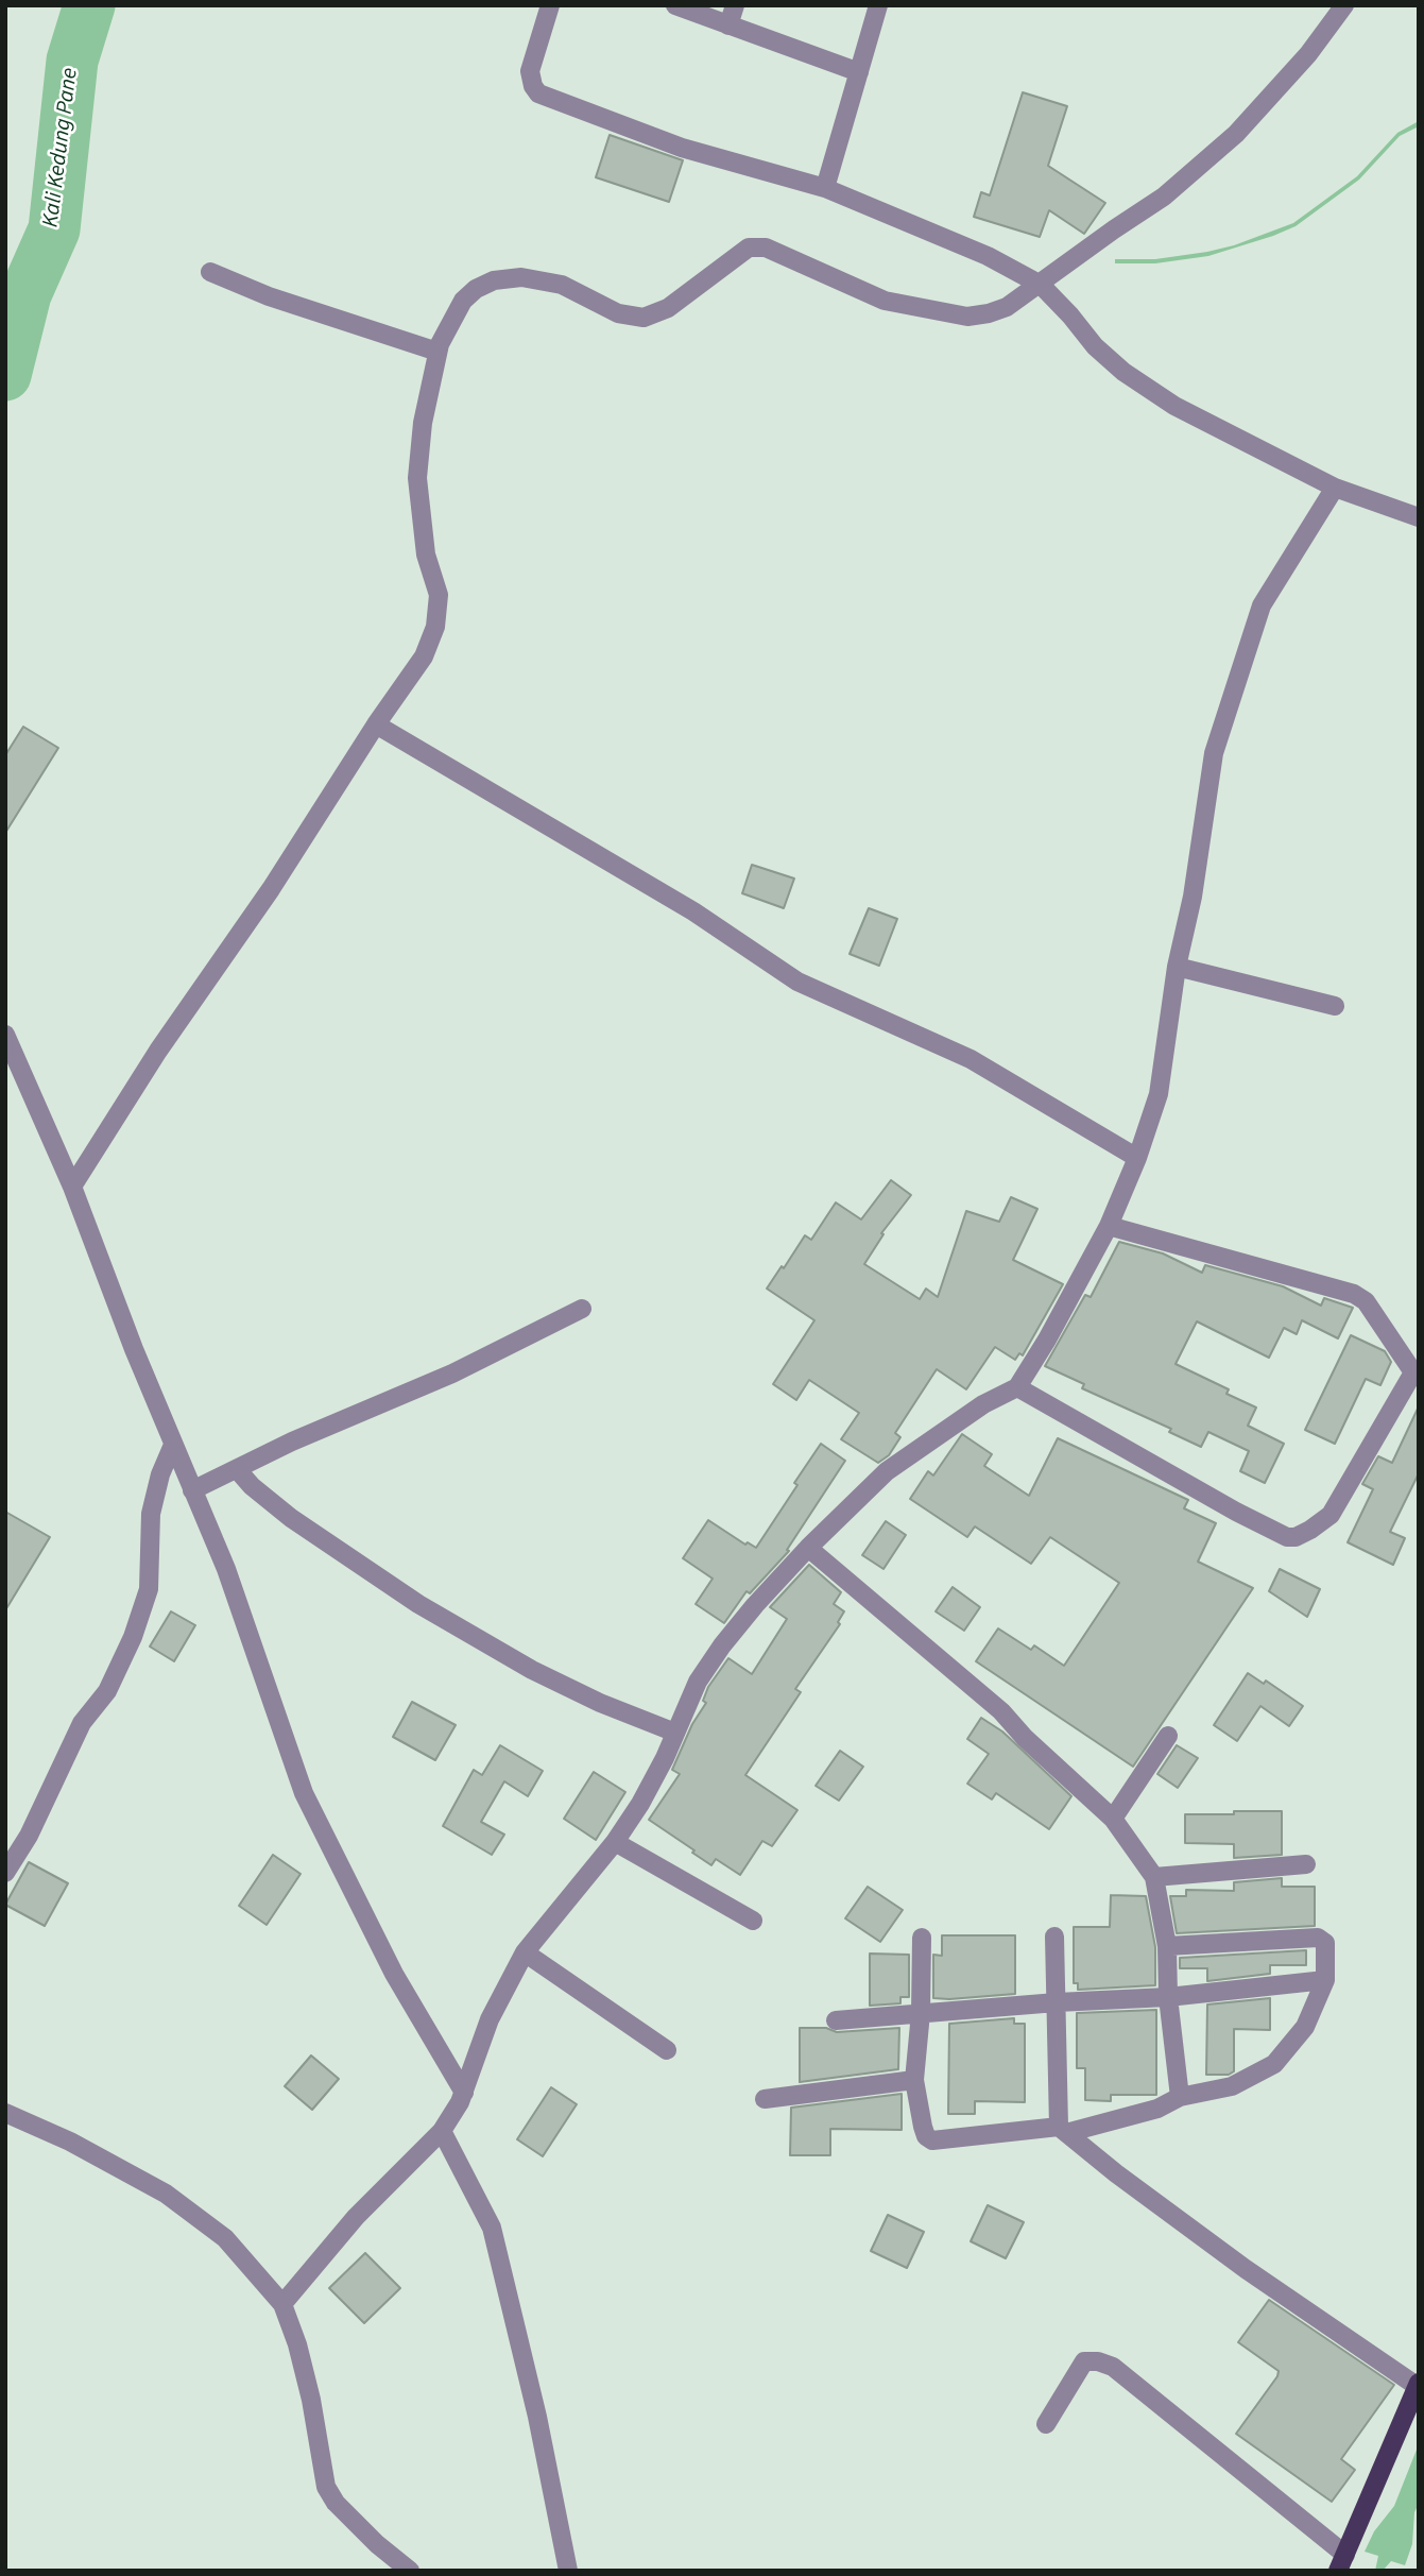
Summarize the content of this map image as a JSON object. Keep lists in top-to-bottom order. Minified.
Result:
{"water":["Kali Kedung Pane"]}
